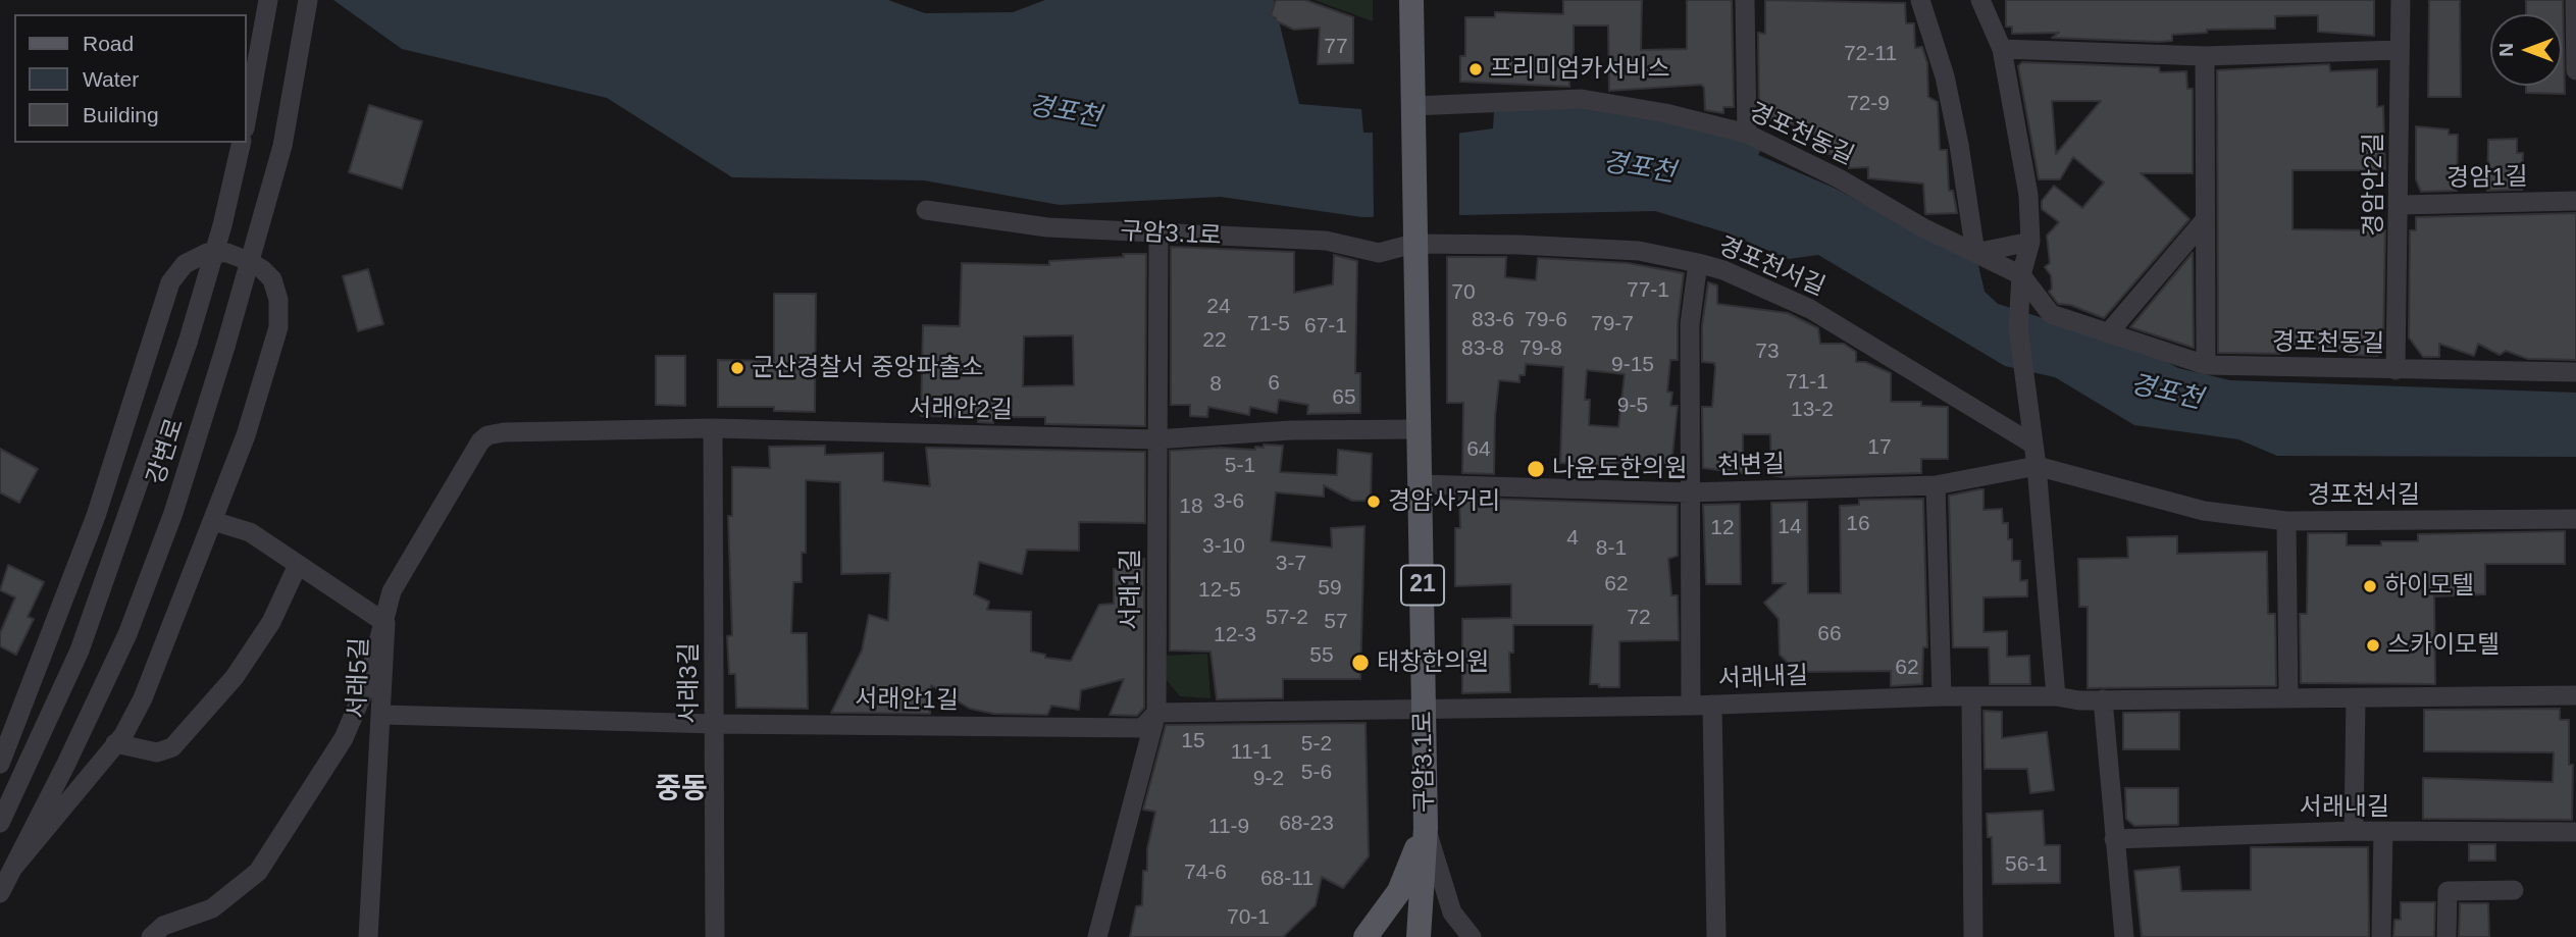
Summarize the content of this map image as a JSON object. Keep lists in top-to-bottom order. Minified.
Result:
{"streets":{"main road":["구암3.1로","21"],"street":["경포천동길","경암1길","경암안2길","경포천서길","서래안2길","강변로","천변길","서래1길","서래5길","서래내길","서래3길","서래안1길"]},"crossings":[["경포천동길","경암안2길"],["경포천동길","21"],["경암1길","경암안2길"],["구암3.1로","경포천서길"],["구암3.1로","서래안2길"],["구암3.1로","천변길"],["구암3.1로","21"],["구암3.1로","서래1길"],["구암3.1로","서래내길"],["구암3.1로","서래안1길"],["경포천서길","천변길"],["경포천서길","21"],["서래안2길","서래1길"],["서래안2길","서래5길"],["서래안2길","서래3길"],["서래1길","서래안1길"],["서래5길","서래안1길"],["서래내길","서래안1길"],["서래3길","서래안1길"]],"districts":["중동"],"water":["경포천"],"places":["프리미엄카서비스","군산경찰서 중앙파출소","나윤도한의원","경암사거리","하이모텔","스카이모텔","태창한의원"],"house_numbers":["77","72-11","72-9","77-1","70","24","83-6","79-6","71-5","79-7","67-1","22","83-8","79-8","73","9-15","71-1","6","8","65","9-5","13-2","17","64","5-1","3-6","18","16","14","12","4","3-10","8-1","3-7","62","59","12-5","57-2","72","57","66","12-3","55","62","15","5-2","11-1","5-6","9-2","68-23","11-9","56-1","74-6","68-11","70-1"],"legend":["Road","Water","Building"],"north":"left"}
